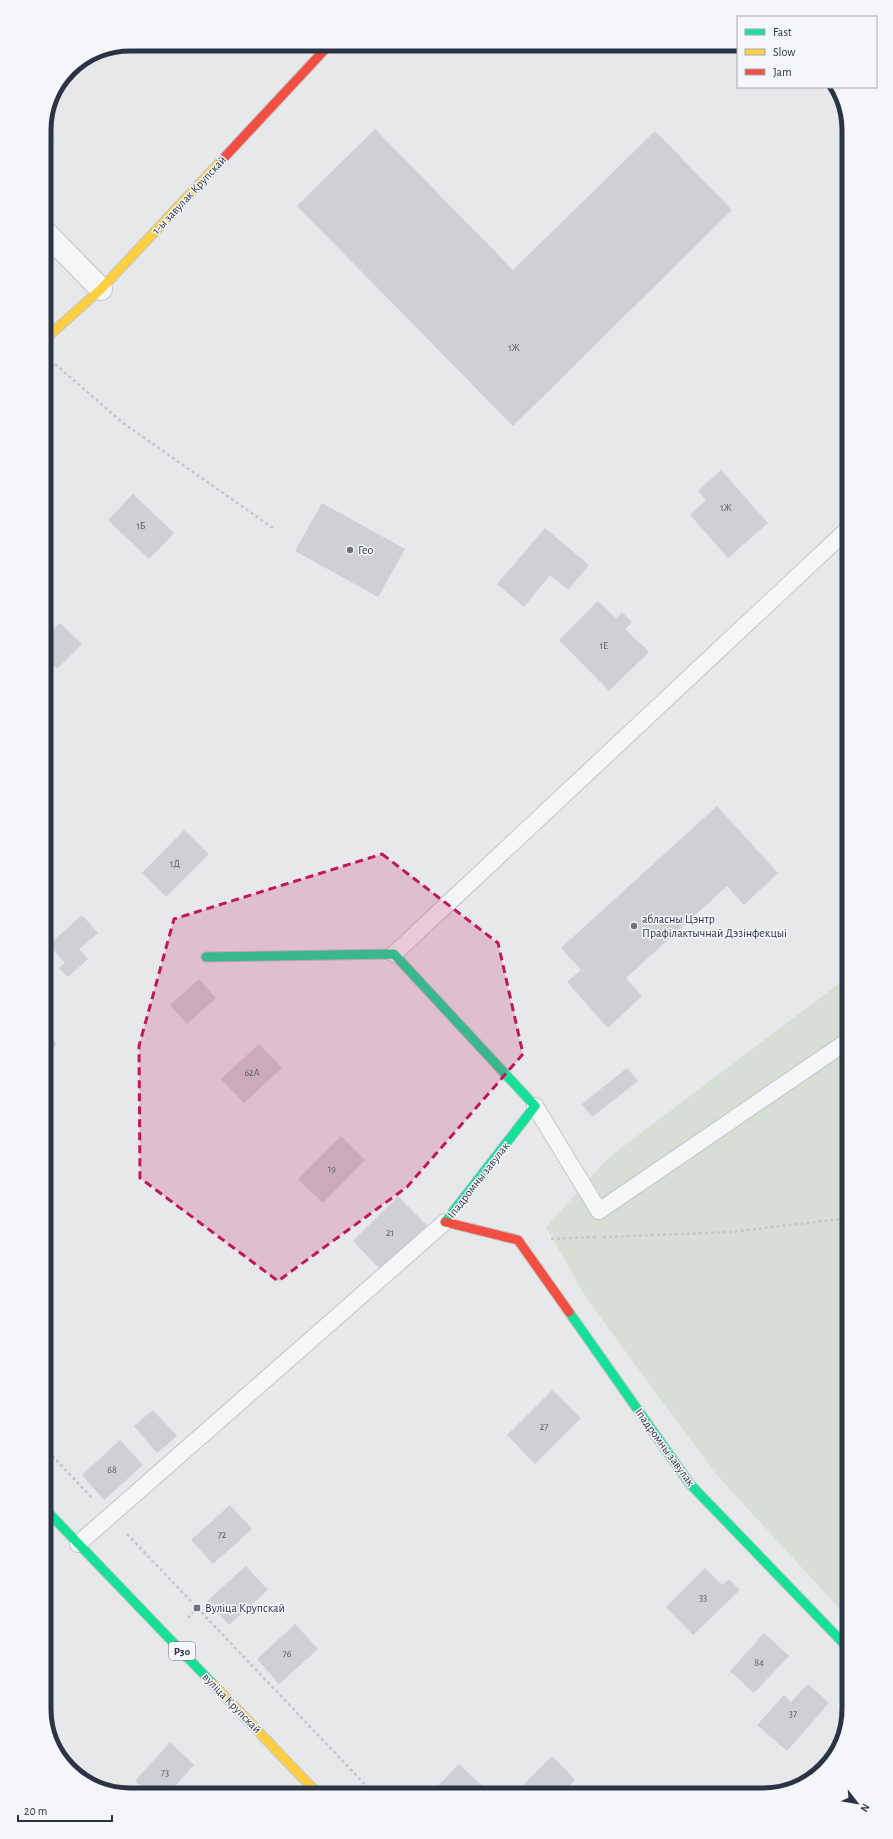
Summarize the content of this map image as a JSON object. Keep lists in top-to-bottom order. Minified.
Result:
{"streets":{"street":["1-ы завулак Крупскай","Іпадромны завулак","Р30","вуліца Крупскай"]},"places":{"other":["Гео","абласны Цэнтр Прафілактычнай Дэзінфекцыі"],"transit":["Вуліца Крупскай"]},"house_numbers":["1Ж","1Ж","1Б","1Е","1Д","62А","19","21","27","68","72","33","76","84","37","73"],"legend":["Fast","Slow","Jam"],"scale_bar":"20 m","north":"bottom right"}
